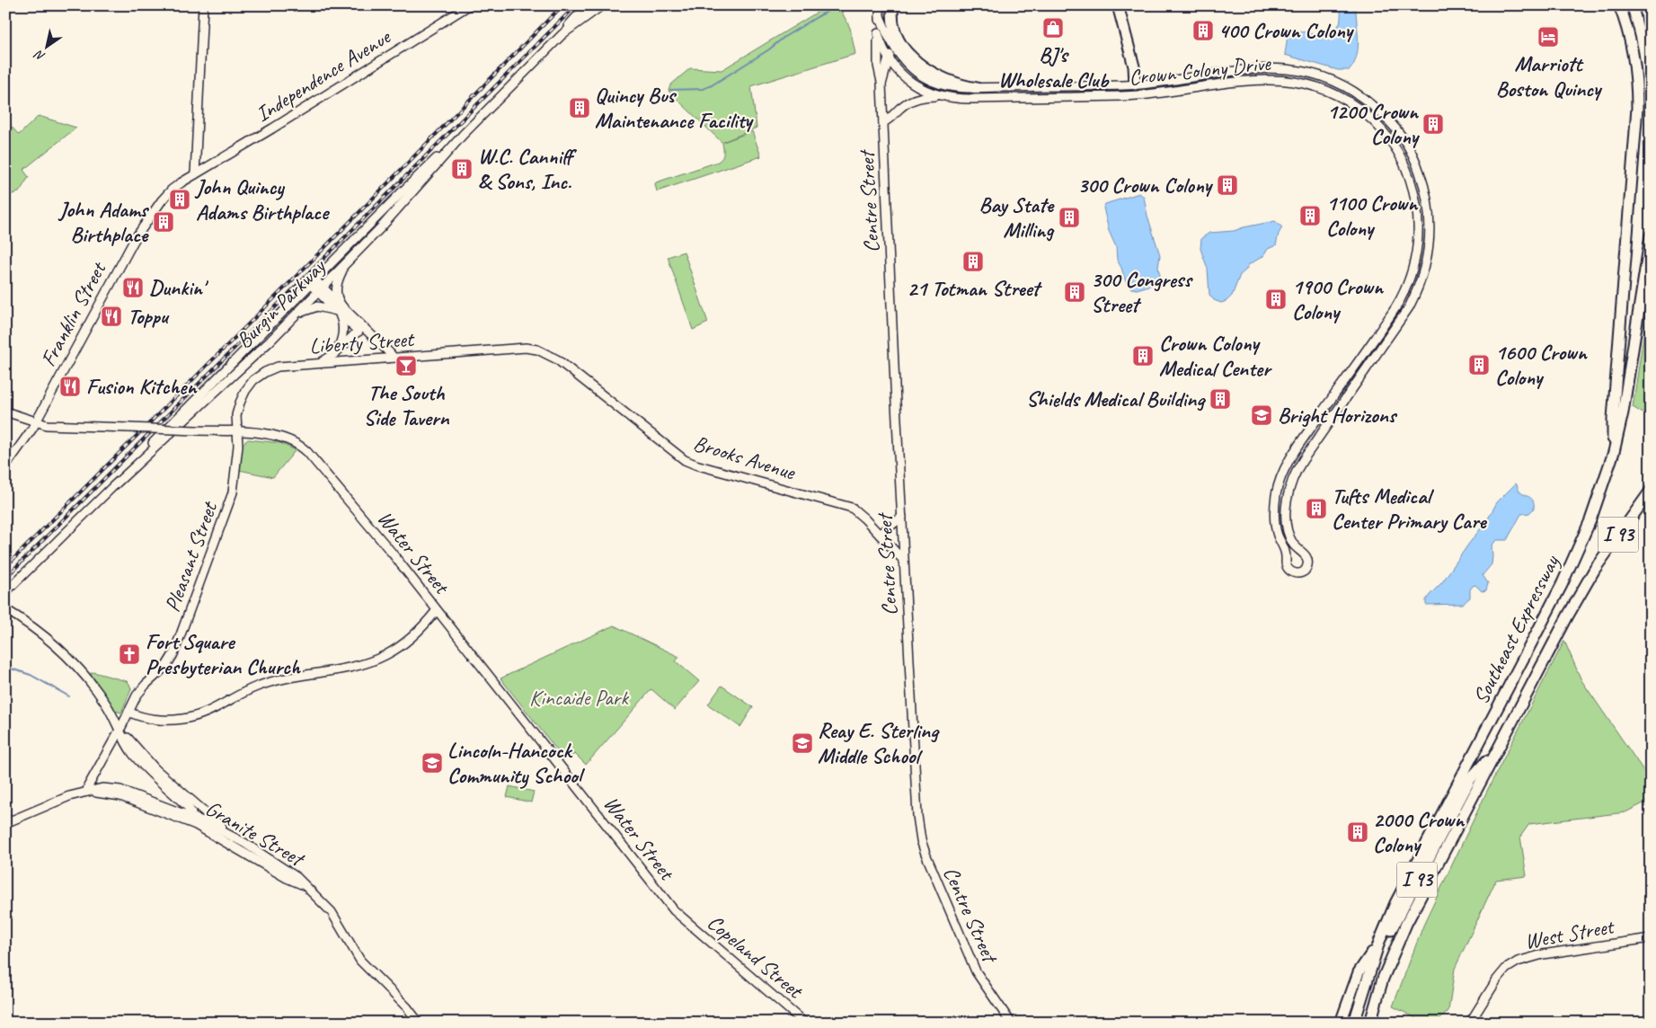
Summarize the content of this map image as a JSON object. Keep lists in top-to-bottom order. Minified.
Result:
{"streets":{"highway":["I 93","Southeast Expressway"],"main road":["Crown Colony Drive","Independence Avenue","Centre Street","Burgin Parkway","Franklin Street","Liberty Street","Brooks Avenue","Water Street","Pleasant Street","Granite Street","West Street","Copeland Street"]},"crossings":[["Crown Colony Drive","Centre Street"],["Independence Avenue","Franklin Street"],["Centre Street","Brooks Avenue"],["Franklin Street","Water Street"],["Liberty Street","Brooks Avenue"],["Liberty Street","Water Street"],["Liberty Street","Pleasant Street"],["I 93","Southeast Expressway"],["Water Street","Pleasant Street"],["Water Street","Copeland Street"],["Pleasant Street","Granite Street"]],"parks":["Kincaide Park"],"places":{"shop":["BJ's Wholesale Club"],"building":["400 Crown Colony","Quincy Bus Maintenance Facility","1200 Crown Colony","W.C. Canniff & Sons, Inc.","300 Crown Colony","John Quincy Adams Birthplace","1100 Crown Colony","Bay State Milling","John Adams Birthplace","21 Totman Street","300 Congress Street","1900 Crown Colony","Crown Colony Medical Center","1600 Crown Colony","Shields Medical Building","Tufts Medical Center Primary Care","2000 Crown Colony"],"hotel":["Marriott Boston Quincy"],"restaurant":["Dunkin'","Toppu","Fusion Kitchen"],"bar":["The South Side Tavern"],"school or university":["Bright Horizons","Reay E. Sterling Middle School","Lincoln-Hancock Community School"],"church":["Fort Square Presbyterian Church"]},"north":"bottom left"}
